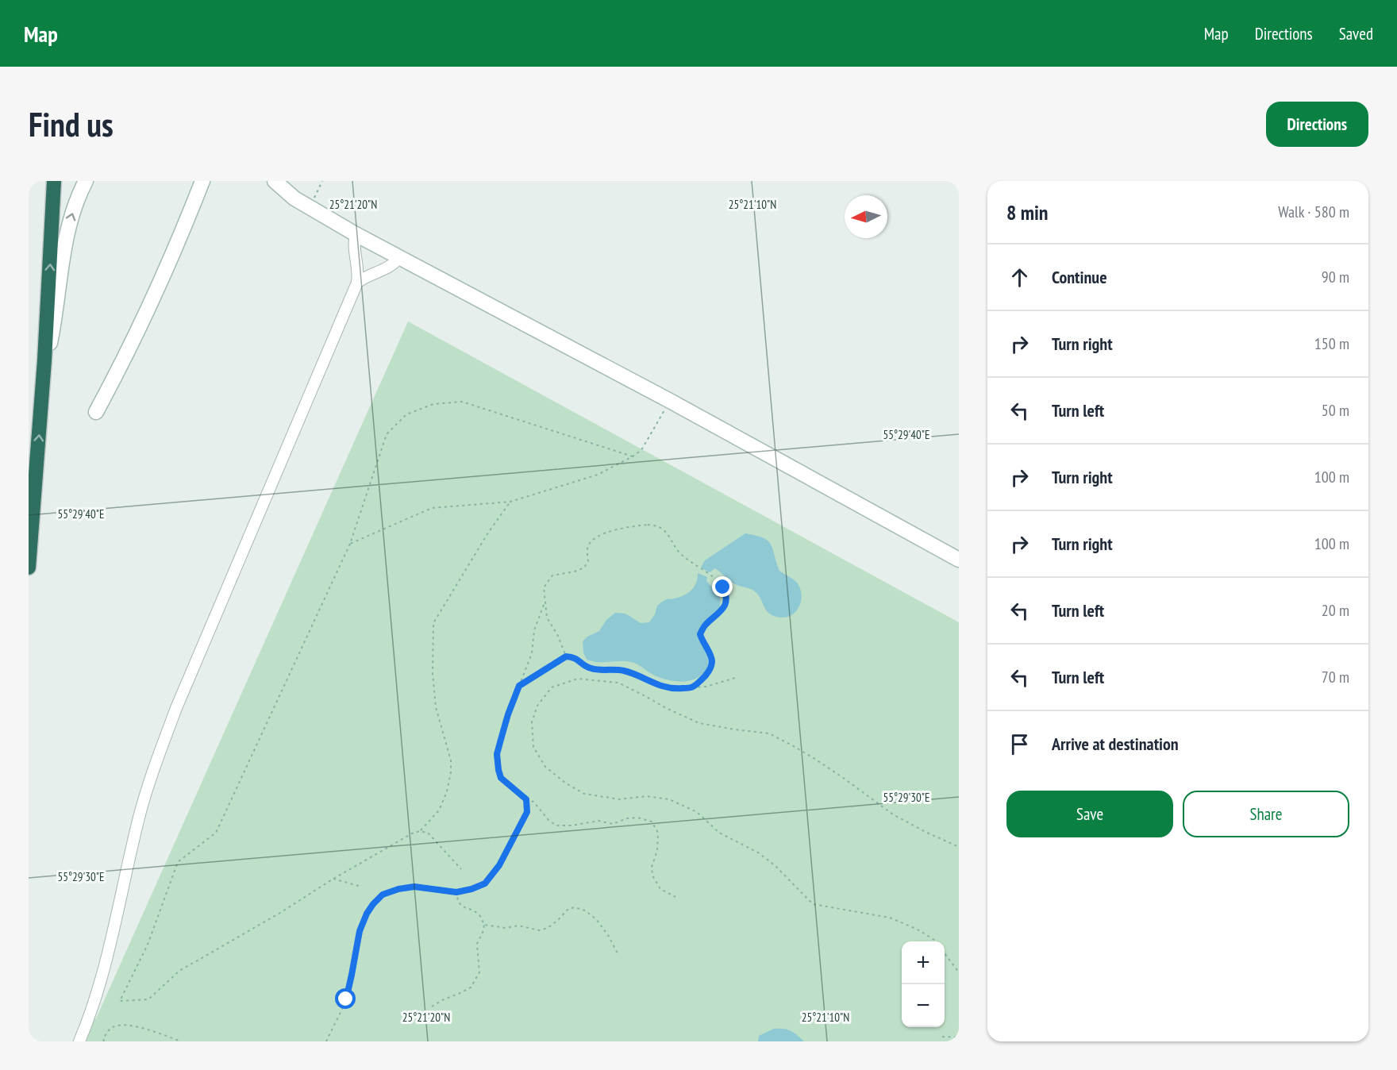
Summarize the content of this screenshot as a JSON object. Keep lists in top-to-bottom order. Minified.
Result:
{"north":"left","page":{"header":"Map","nav":["Map","Directions","Saved"],"buttons":["Directions",["Save","Share"]],"title":"Find us","heading":["8 min","Walk · 580 m"],"list":[["Continue","90 m"],["Turn right","150 m"],["Turn left","50 m"],["Turn right","100 m"],["Turn right","100 m"],["Turn left","20 m"],["Turn left","70 m"],"Arrive at destination"],"map_buttons":["+","−"]},"coordinates":["25°21'20\"N","25°21'10\"N","55°29'40\"E","55°29'30\"E"]}
